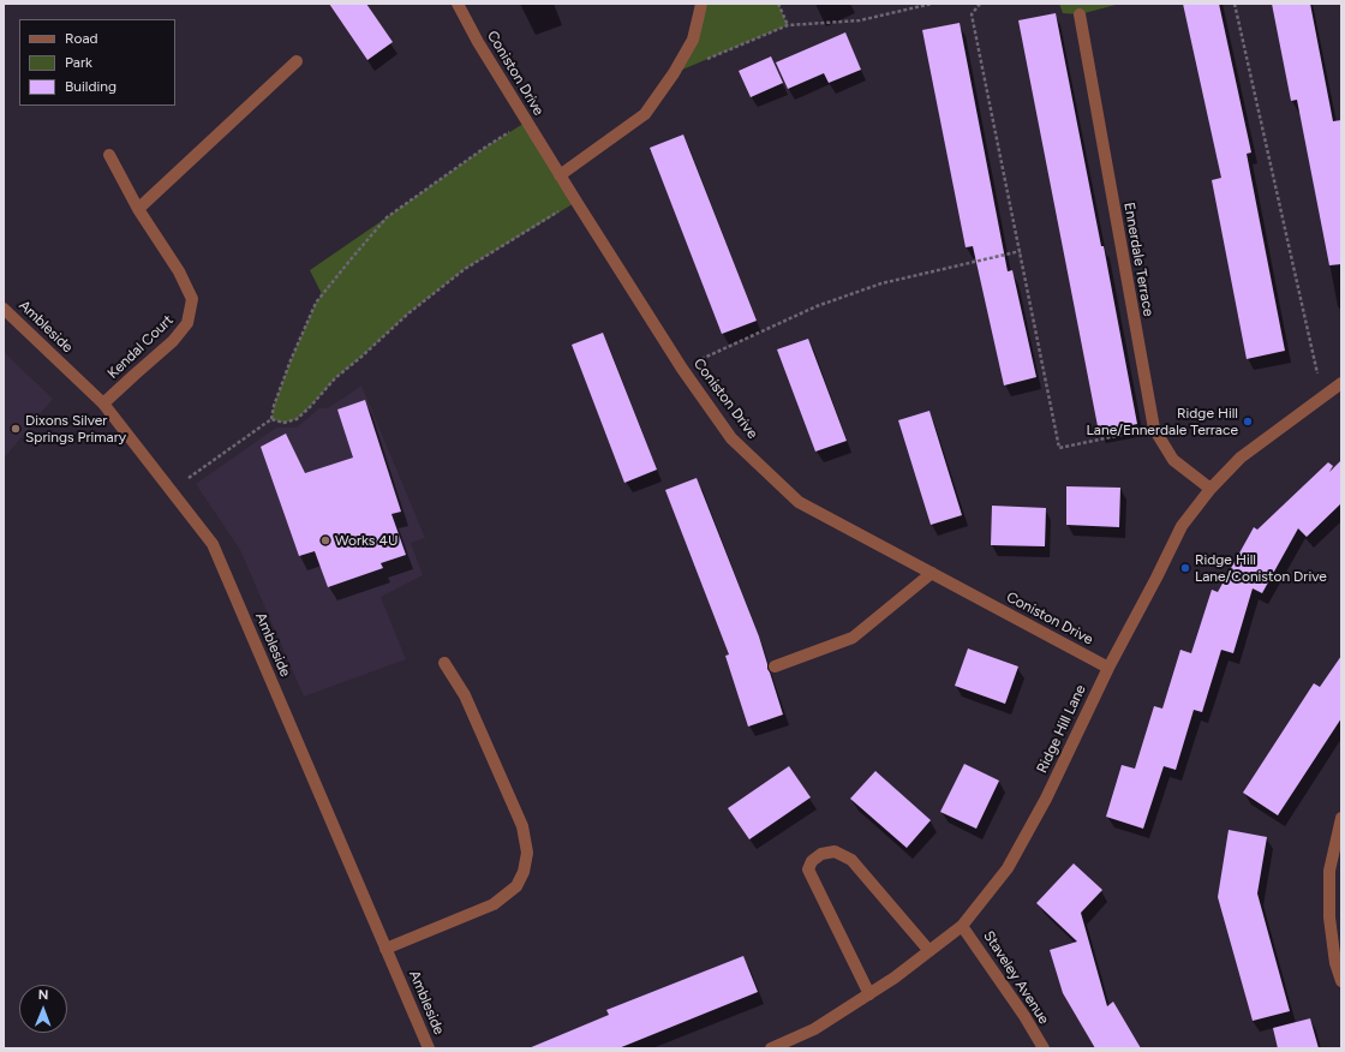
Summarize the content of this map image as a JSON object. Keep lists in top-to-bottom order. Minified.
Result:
{"streets":{"street":["Coniston Drive","Ennerdale Terrace","Ambleside","Kendal Court","Ridge Hill Lane","Staveley Avenue"]},"crossings":[["Coniston Drive","Ridge Hill Lane"],["Ennerdale Terrace","Ridge Hill Lane"],["Ambleside","Kendal Court"],["Ridge Hill Lane","Staveley Avenue"]],"places":["Ridge Hill Lane/Ennerdale Terrace","Dixons Silver Springs Primary","Works 4U","Ridge Hill Lane/Coniston Drive"],"legend":["Road","Park","Building"],"north":"top"}
